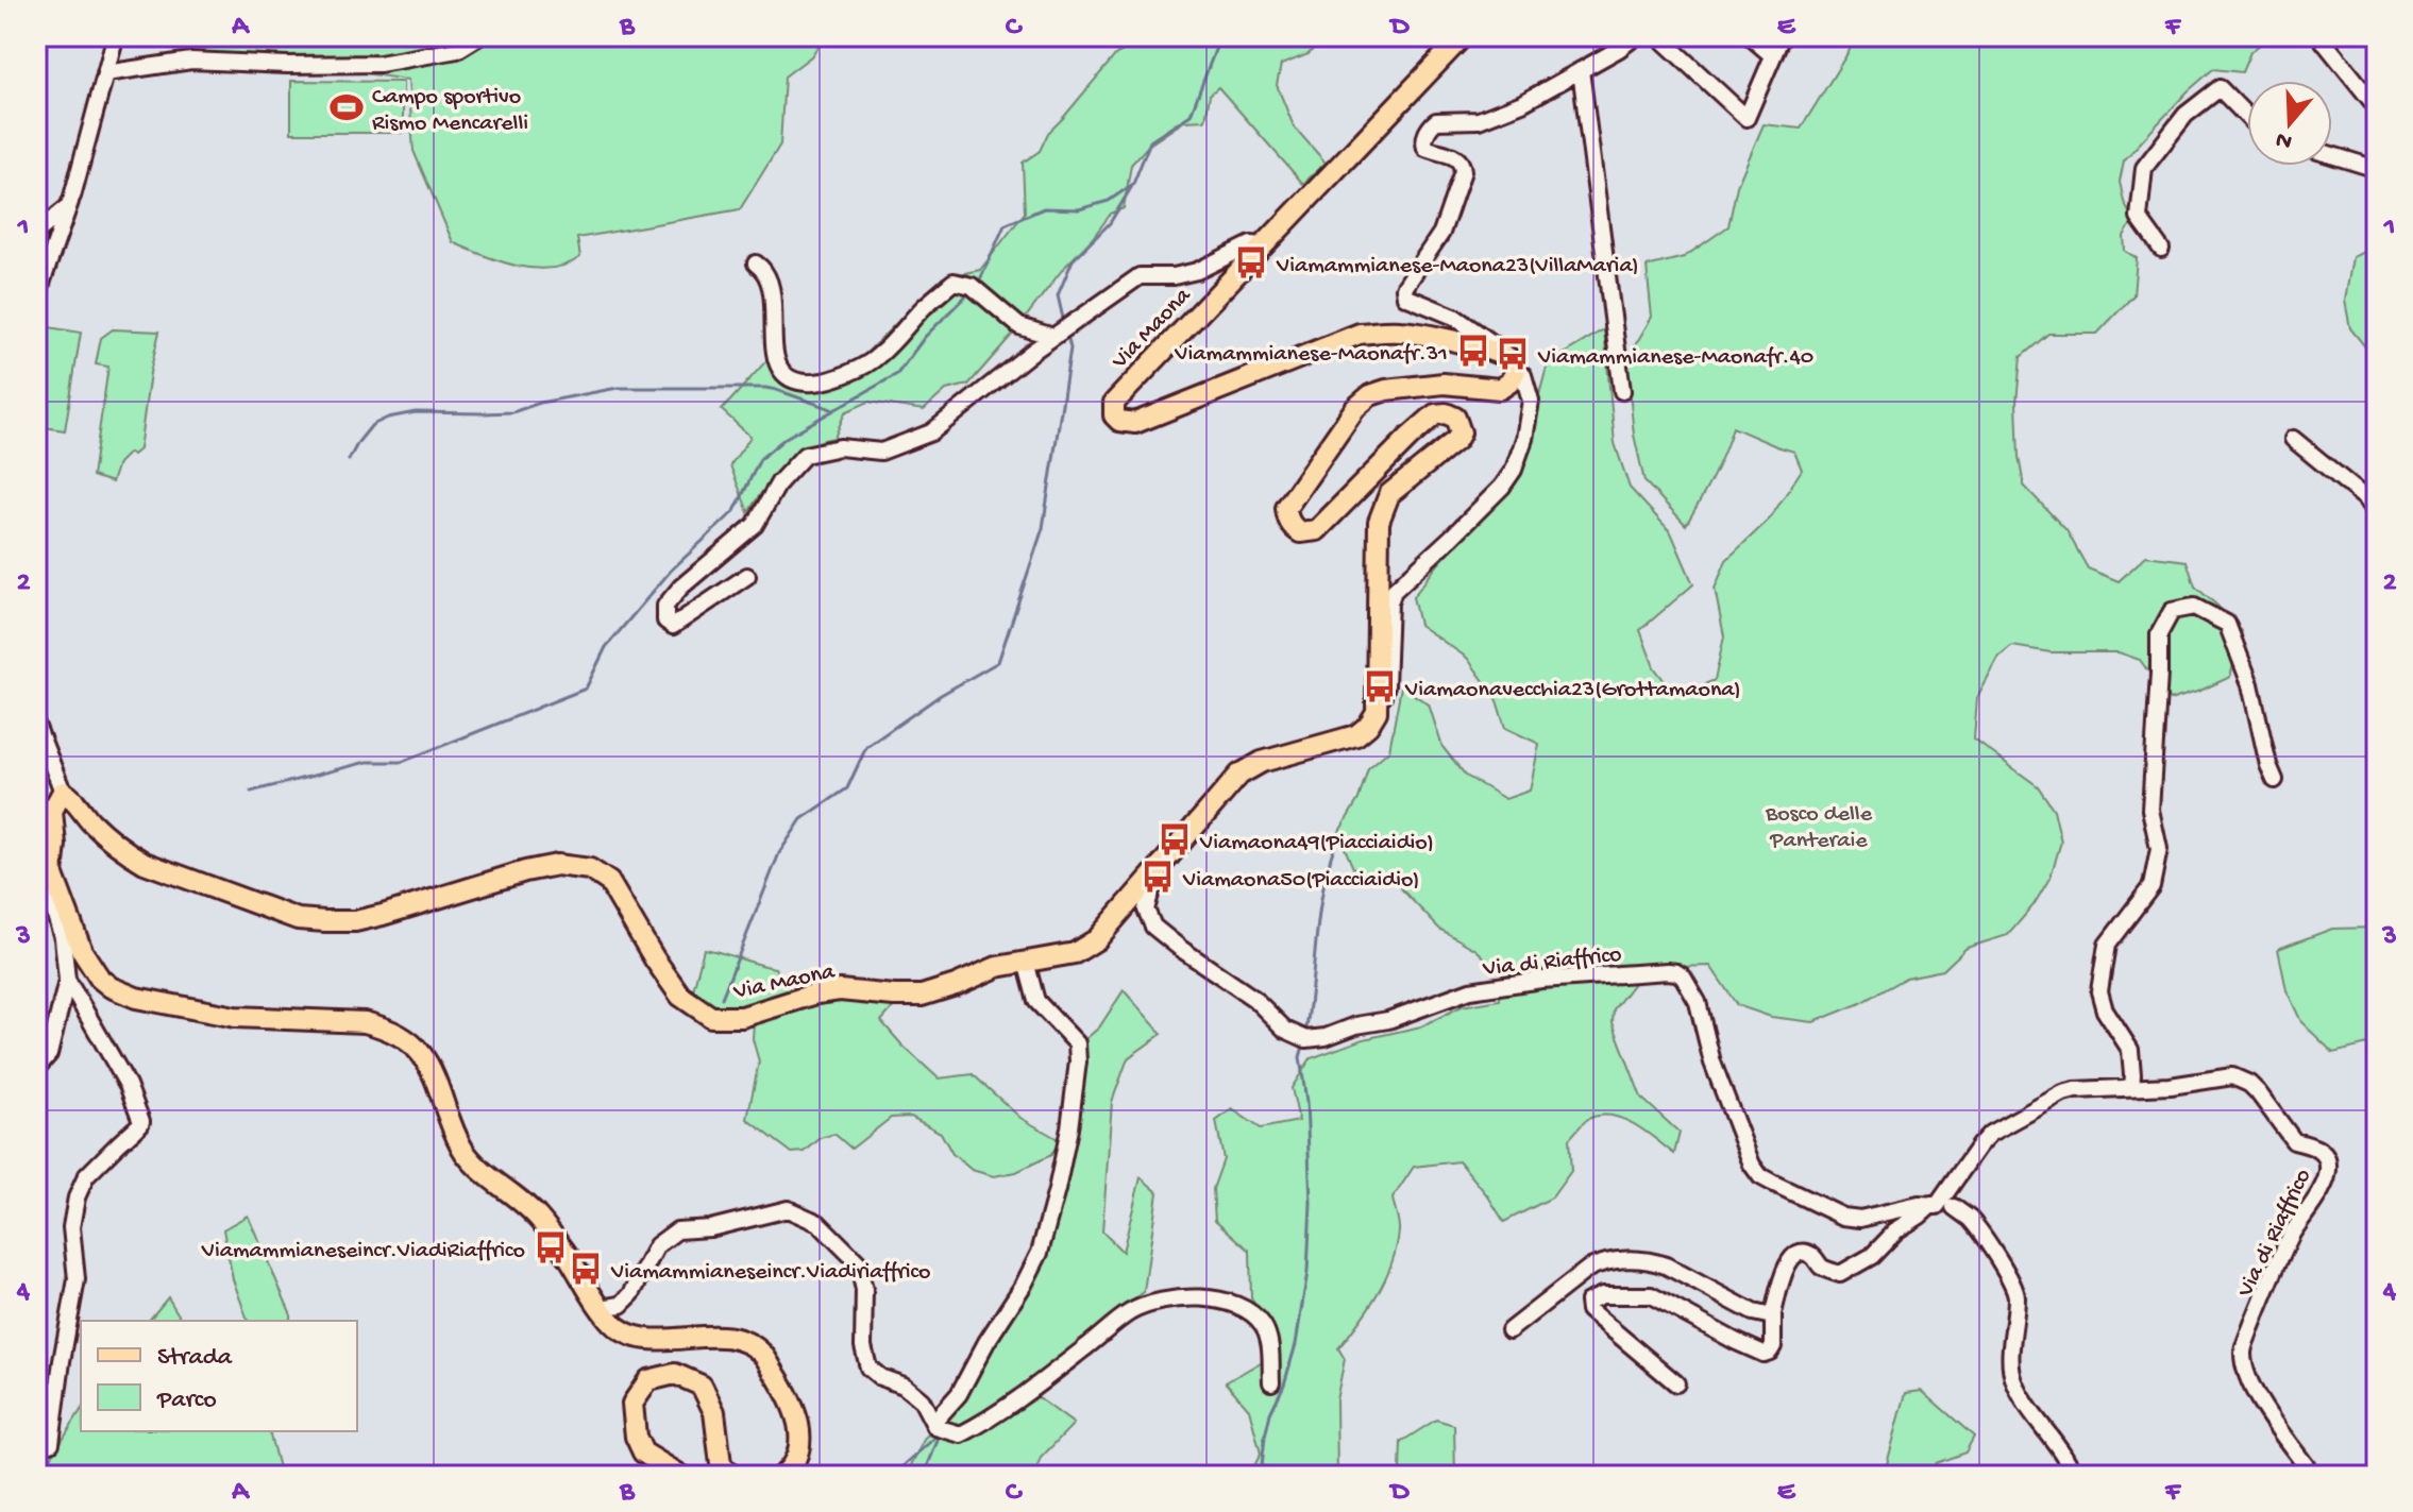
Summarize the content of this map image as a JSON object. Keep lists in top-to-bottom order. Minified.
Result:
{"streets":{"main road":["Via Maona"],"street":["Via di Riaffrico"]},"crossings":[["Via Maona","Via di Riaffrico"]],"parks":["Bosco delle Panteraie"],"places":{"sports":["Campo sportivo Rismo Mencarelli"],"bus stop":["Viamammianese-Maona23(VillaMaria)","Viamammianese-Maonafr.31","Viamammianese-Maonafr.40","Viamaonavecchia23(Grottamaona)","Viamaona49(Piacciaidio)","Viamaona50(Piacciaidio)","Viamammianeseincr.ViadiRiaffrico","Viamammianeseincr.Viadiriaffrico"]},"legend":["Strada","Parco"],"north":"bottom","grid":{"columns":["A","B","C","D","E","F"],"rows":["1","2","3","4"]}}
